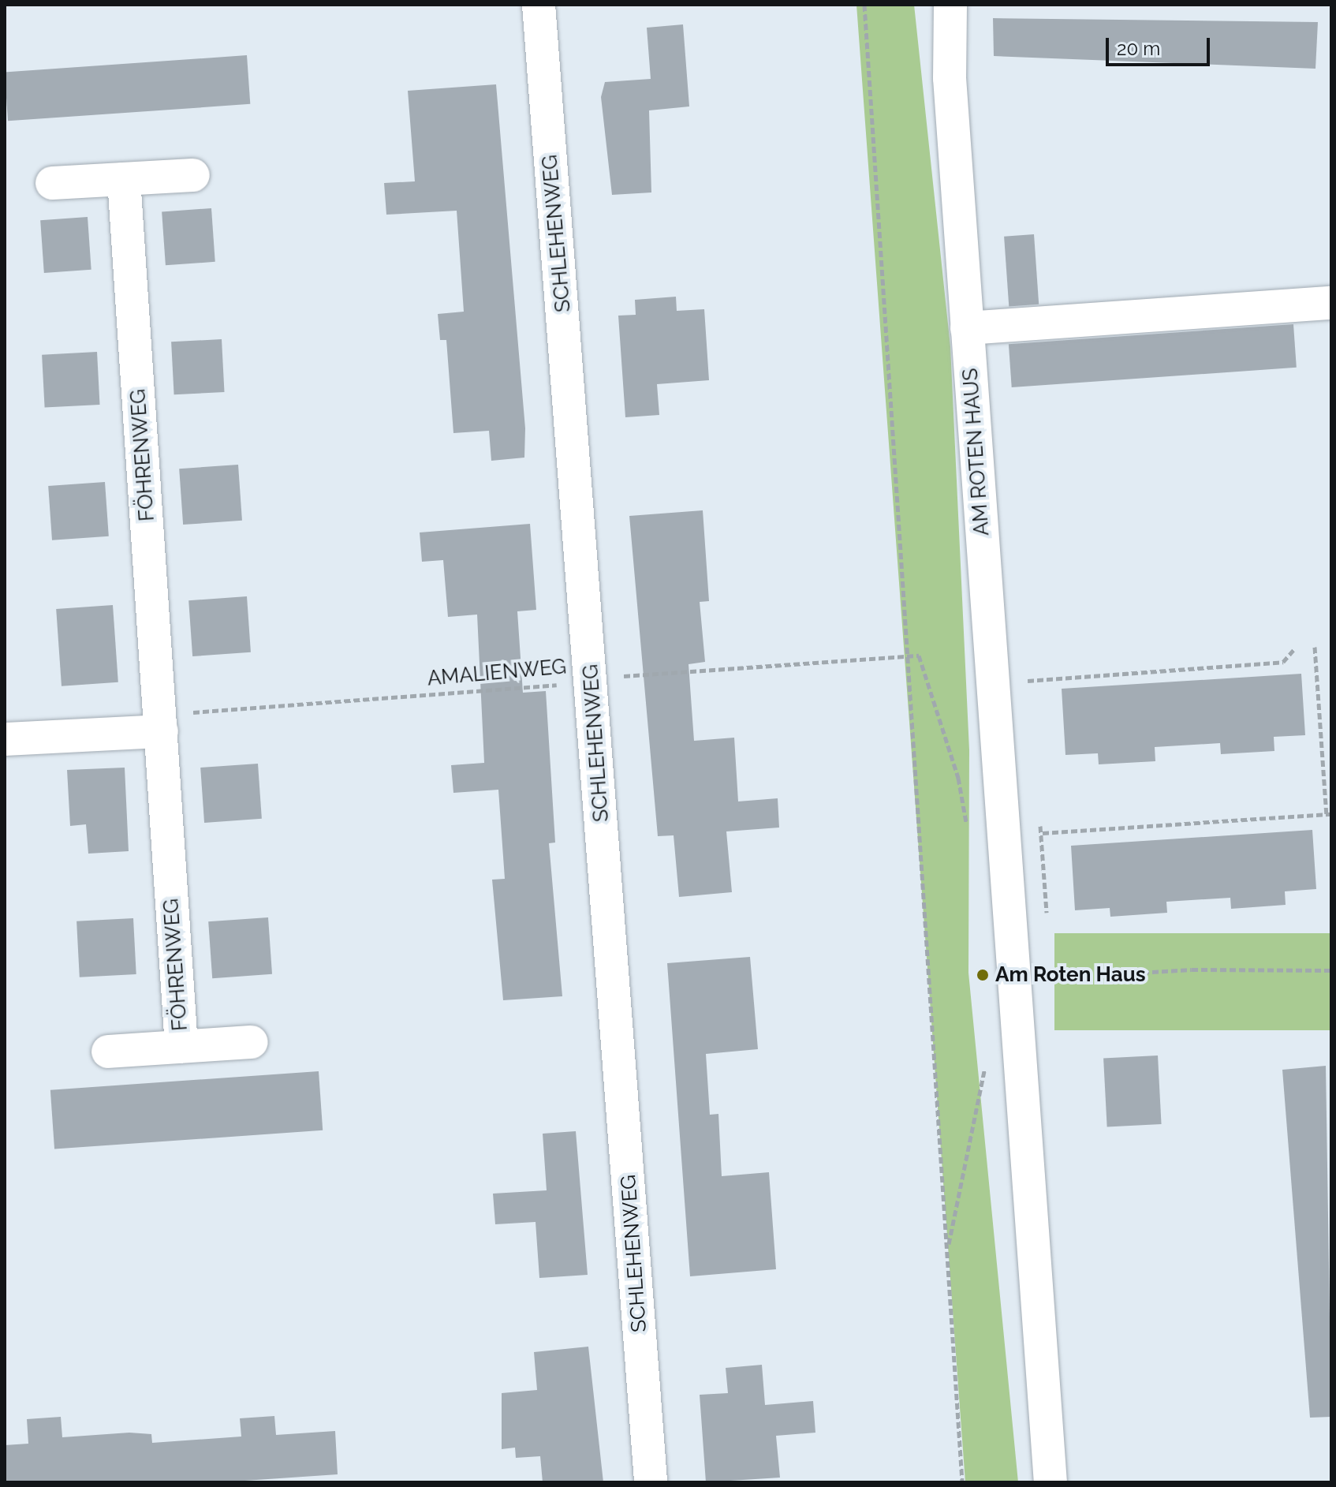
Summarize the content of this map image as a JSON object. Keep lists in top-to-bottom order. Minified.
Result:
{"streets":{"street":["SCHLEHENWEG","AM ROTEN HAUS","FÖHRENWEG"],"path":["AMALIENWEG"]},"crossings":[["SCHLEHENWEG","AMALIENWEG"],["FÖHRENWEG","AMALIENWEG"]],"places":["Am Roten Haus"],"scale_bar":"20 m"}
